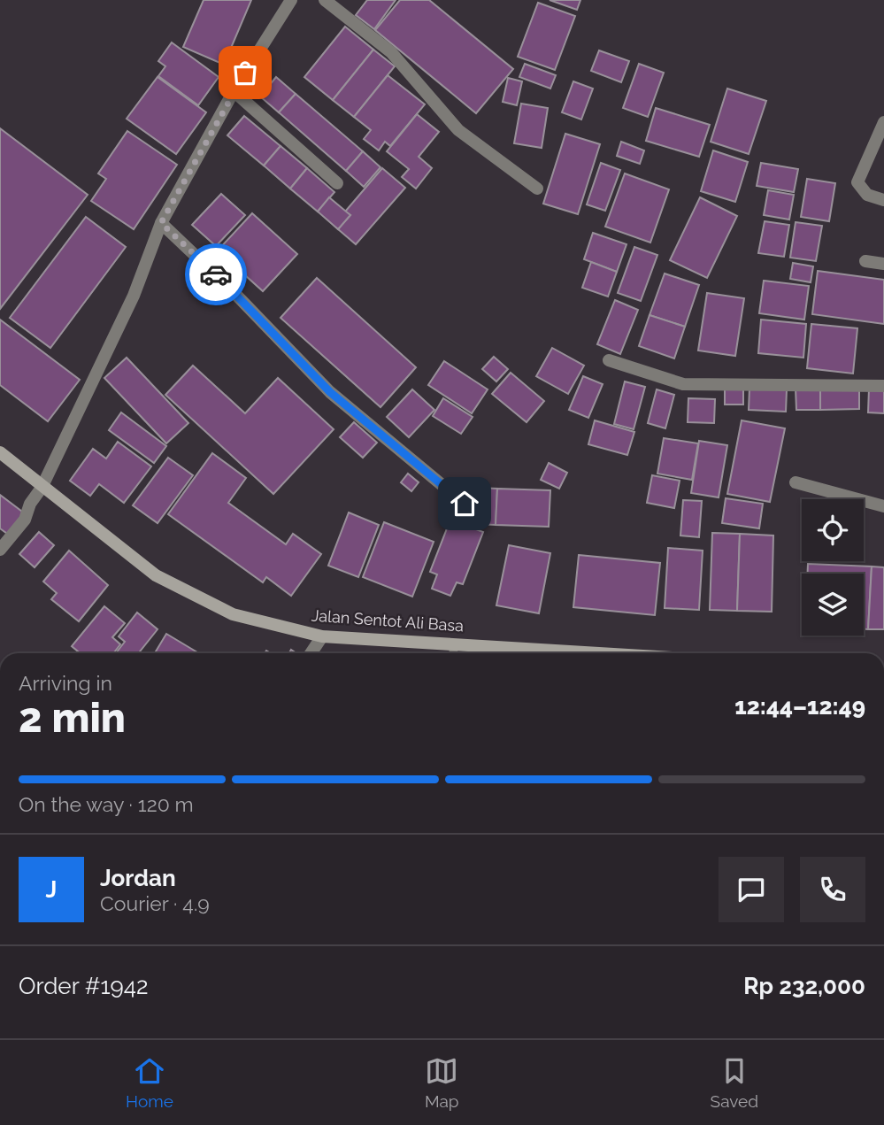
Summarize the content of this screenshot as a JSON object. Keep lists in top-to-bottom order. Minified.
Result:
{"streets":{"main road":["Jalan Sentot Ali Basa"]},"page":{"heading":["2 min","Arriving in","12:44–12:49"],"panel":["Jordan","Courier · 4.9","Order #1942","Rp 232,000"],"bar":"On the way · 120 m","round":"J","tabs":["Home","Map","Saved"]}}
